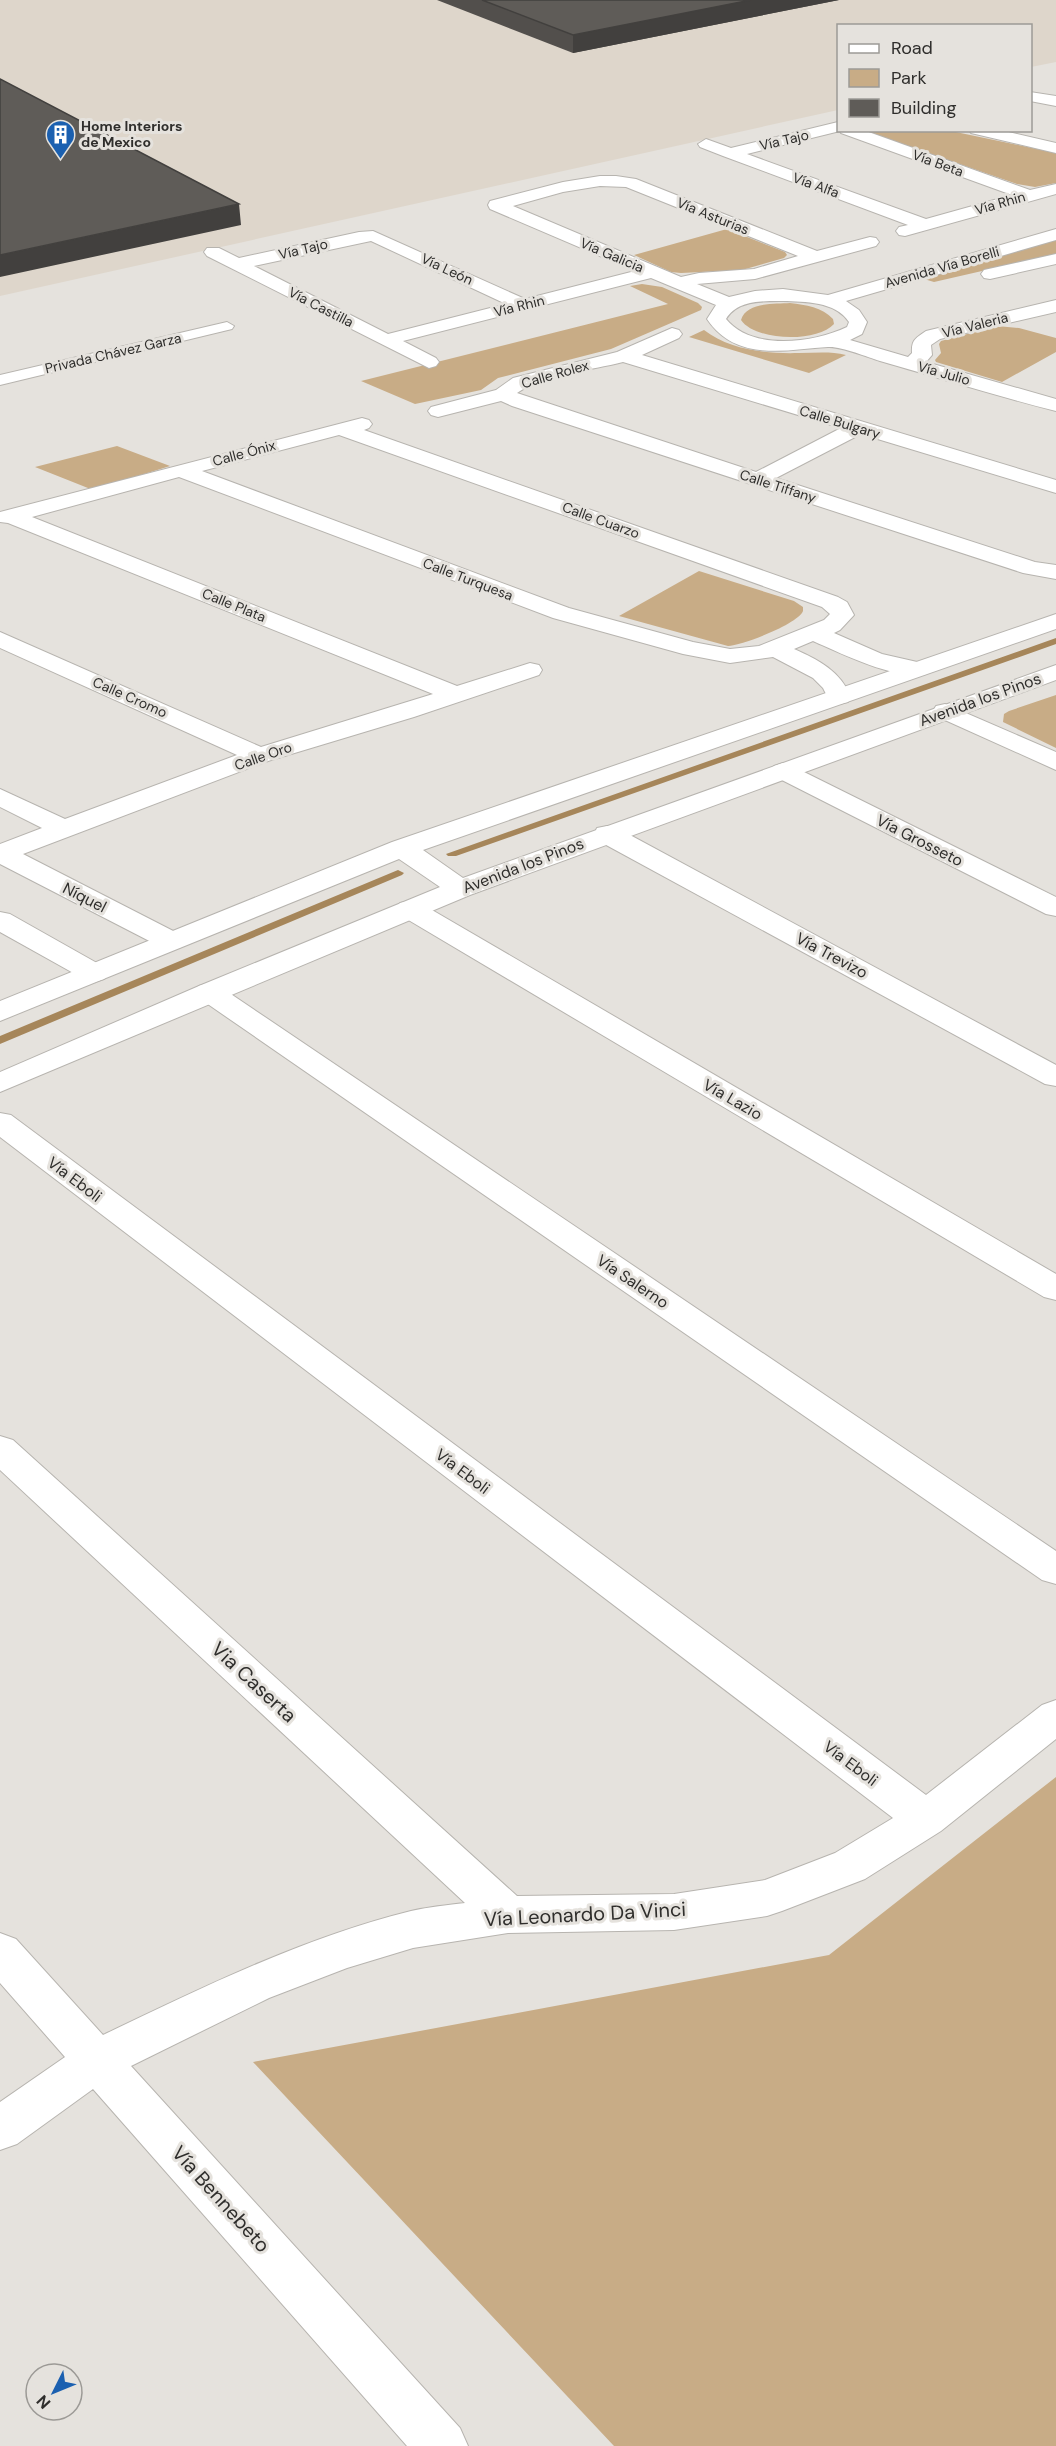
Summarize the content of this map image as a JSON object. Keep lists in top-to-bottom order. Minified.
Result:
{"streets":{"street":["Vía Tajo","Vía Beta","Vía Alfa","Vía Rhin","Vía Asturias","Vía Galicia","Avenida Vía Borelli","Vía León","Vía Castilla","Vía Valeria","Vía Julio","Calle Rolex","Calle Bulgary","Calle Ónix","Calle Tiffany","Calle Cuarzo","Calle Turquesa","Calle Plata","Calle Cromo","Avenida los Pinos","Calle Oro","Vía Grosseto","Níquel","Vía Trevizo","Vía Lazio","Vía Eboli","Vía Salerno","Via Caserta","Vía Leonardo Da Vinci","Vía Bennebeto"],"lane":["Privada Chávez Garza"]},"crossings":[["Vía Tajo","Vía Alfa"],["Vía Tajo","Vía León"],["Vía Tajo","Vía Castilla"],["Vía Beta","Vía Rhin"],["Vía Alfa","Vía Rhin"],["Vía Rhin","Vía Asturias"],["Vía Rhin","Vía Galicia"],["Vía Rhin","Vía León"],["Vía Rhin","Vía Castilla"],["Vía Asturias","Vía Galicia"],["Vía Valeria","Vía Julio"],["Calle Rolex","Calle Bulgary"],["Calle Rolex","Calle Tiffany"],["Calle Ónix","Calle Cuarzo"],["Calle Ónix","Calle Turquesa"],["Calle Ónix","Calle Plata"],["Calle Cuarzo","Calle Turquesa"],["Calle Plata","Calle Oro"],["Calle Cromo","Calle Oro"],["Avenida los Pinos","Vía Grosseto"],["Avenida los Pinos","Vía Trevizo"],["Avenida los Pinos","Vía Lazio"],["Avenida los Pinos","Vía Salerno"],["Calle Oro","Níquel"],["Vía Eboli","Vía Leonardo Da Vinci"],["Via Caserta","Vía Leonardo Da Vinci"],["Vía Leonardo Da Vinci","Vía Bennebeto"]],"places":{"building":["Home Interiors de Mexico"]},"legend":["Road","Park","Building"],"north":"bottom left"}
